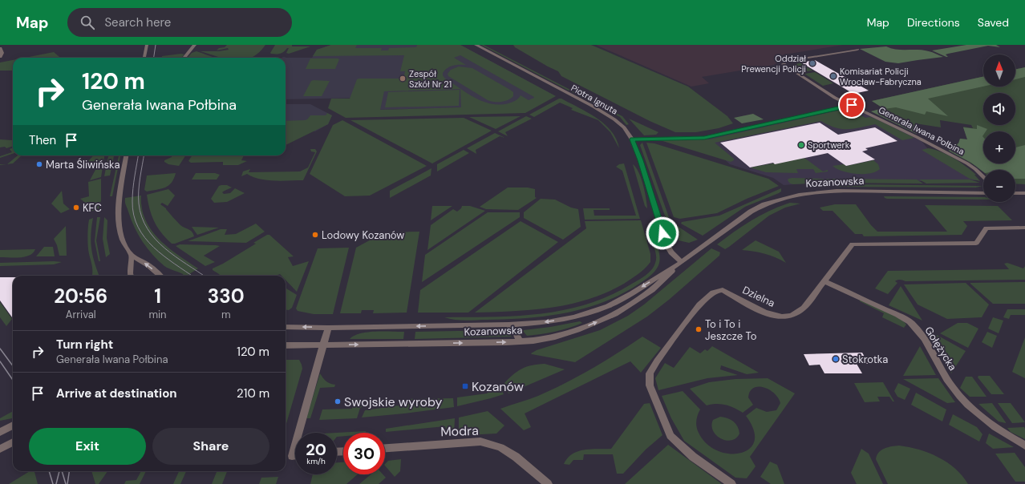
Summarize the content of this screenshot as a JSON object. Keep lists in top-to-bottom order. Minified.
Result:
{"streets":{"street":["Piotra Ignuta","Generała Iwana Połbina","Kozanowska","Dzielna","Gołężycka","Modra"]},"crossings":[["Piotra Ignuta","Kozanowska"],["Dzielna","Gołężycka"]],"places":{"other":["Oddział Prewencji Policji","Komisariat Policji Wrocław-Fabryczna","Zespół Szkół Nr 21","Sportwerk","Marta Śliwińska","KFC","Lodowy Kozanów","To i To i Jeszcze To","Stokrotka","Swojskie wyroby"],"transit":["Kozanów"]},"north":"top","page":{"header":"Map","search":"Search here","nav":["Map","Directions","Saved"],"map_buttons":["+","−"],"turn":["120 m","Generała Iwana Połbina"],"then":"Then","eta":["20:56","Arrival","1","min","330","m"],"list":[{"name":"Turn right","note":"Generała Iwana Połbina","value":"120 m"},{"name":"Arrive at destination","value":"210 m"}],"buttons":["Exit","Share"],"speed":"20 km/h","limit":"30"}}
